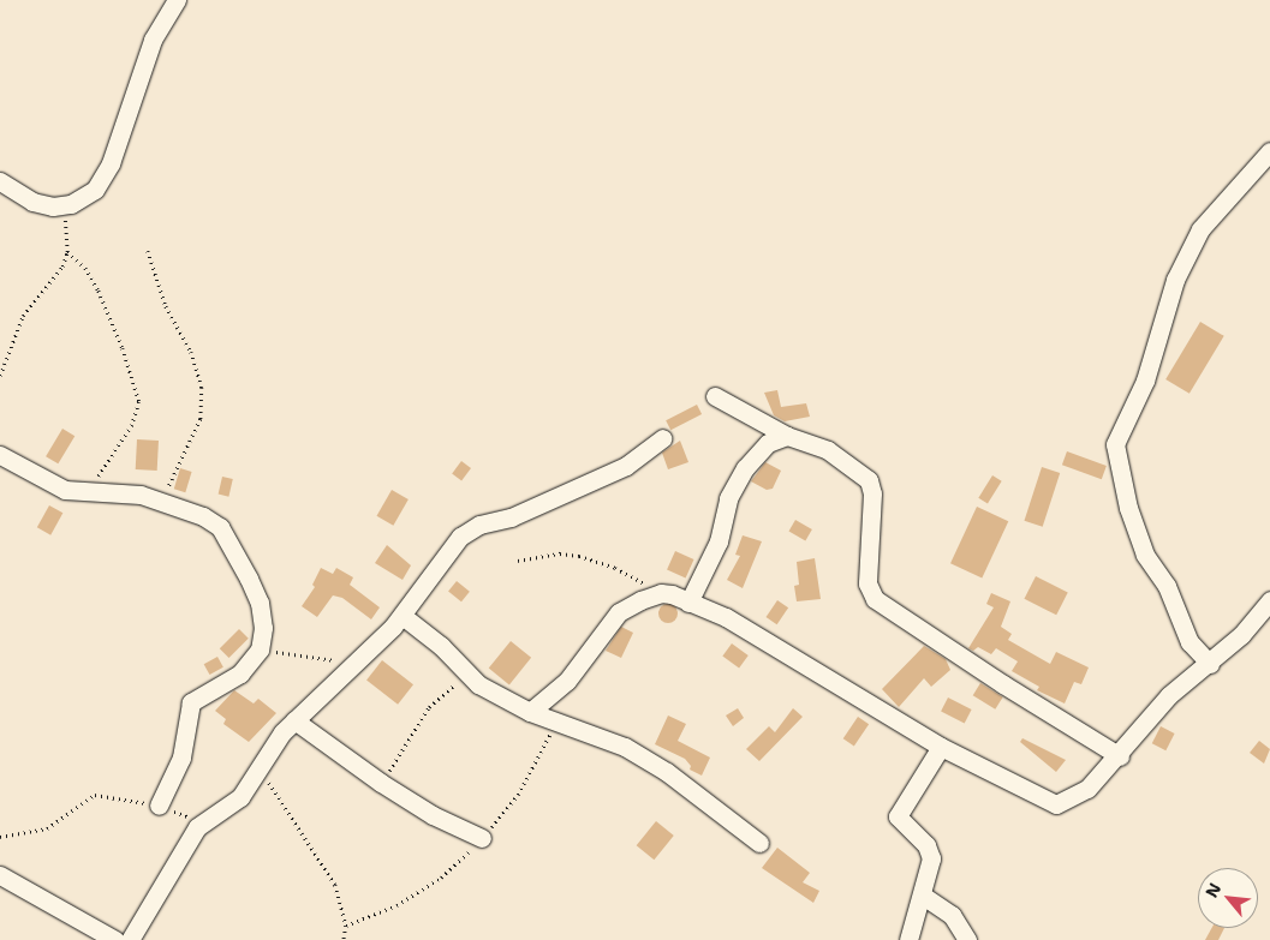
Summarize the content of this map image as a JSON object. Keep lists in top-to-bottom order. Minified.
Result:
{"north":"top left"}
